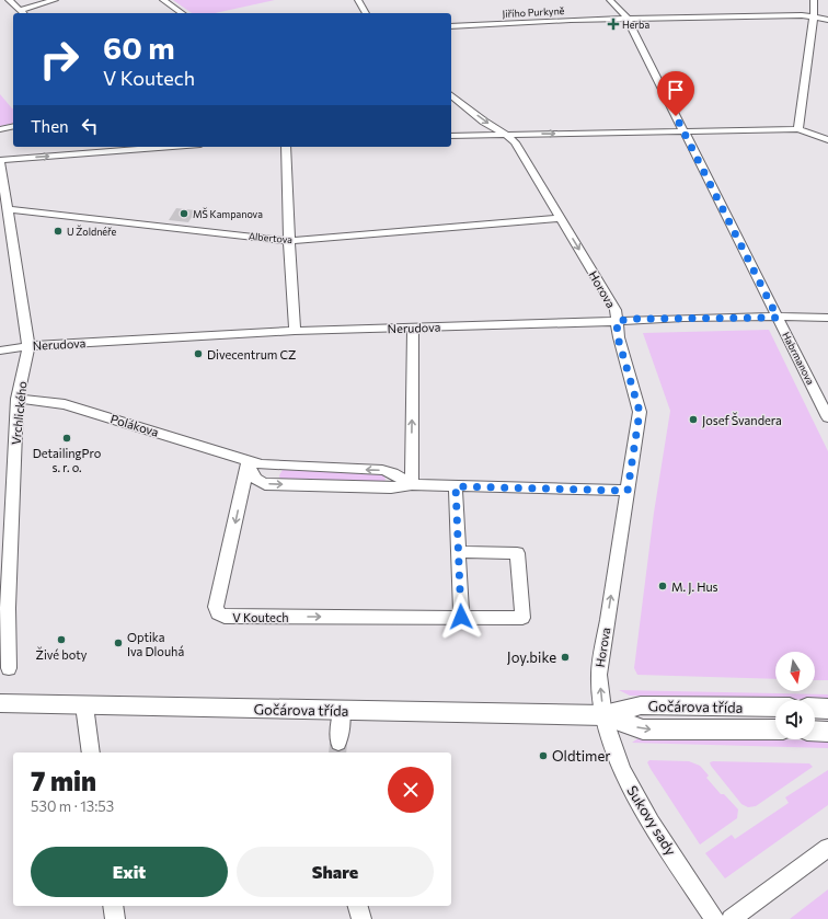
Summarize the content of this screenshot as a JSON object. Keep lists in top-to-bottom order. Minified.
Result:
{"streets":{"street":["Jiřího Purkyně","Albertova","Horova","Nerudova","Habrmanova","Vrchlického","Polákova","V Koutech","Gočárova třída","Sukovy sady"]},"crossings":[["Jiřího Purkyně","Habrmanova"],["Albertova","Horova"],["Albertova","Vrchlického"],["Horova","Nerudova"],["Horova","Gočárova třída"],["Horova","Sukovy sady"],["Nerudova","Habrmanova"],["Nerudova","Vrchlického"],["Vrchlického","Polákova"],["Polákova","V Koutech"],["Gočárova třída","Sukovy sady"]],"places":{"health":["Herba"],"other":["MŠ Kampanova","U Žoldnéře","Divecentrum CZ","Josef Švandera","DetailingPro s. r. o.","M. J. Hus","Živé boty","Optika Iva Dlouhá","Joy.bike","Oldtimer"]},"north":"bottom","page":{"turn":["60 m","V Koutech"],"then":"Then","heading":["7 min","530 m · 13:53"],"buttons":["Exit","Share"]}}
